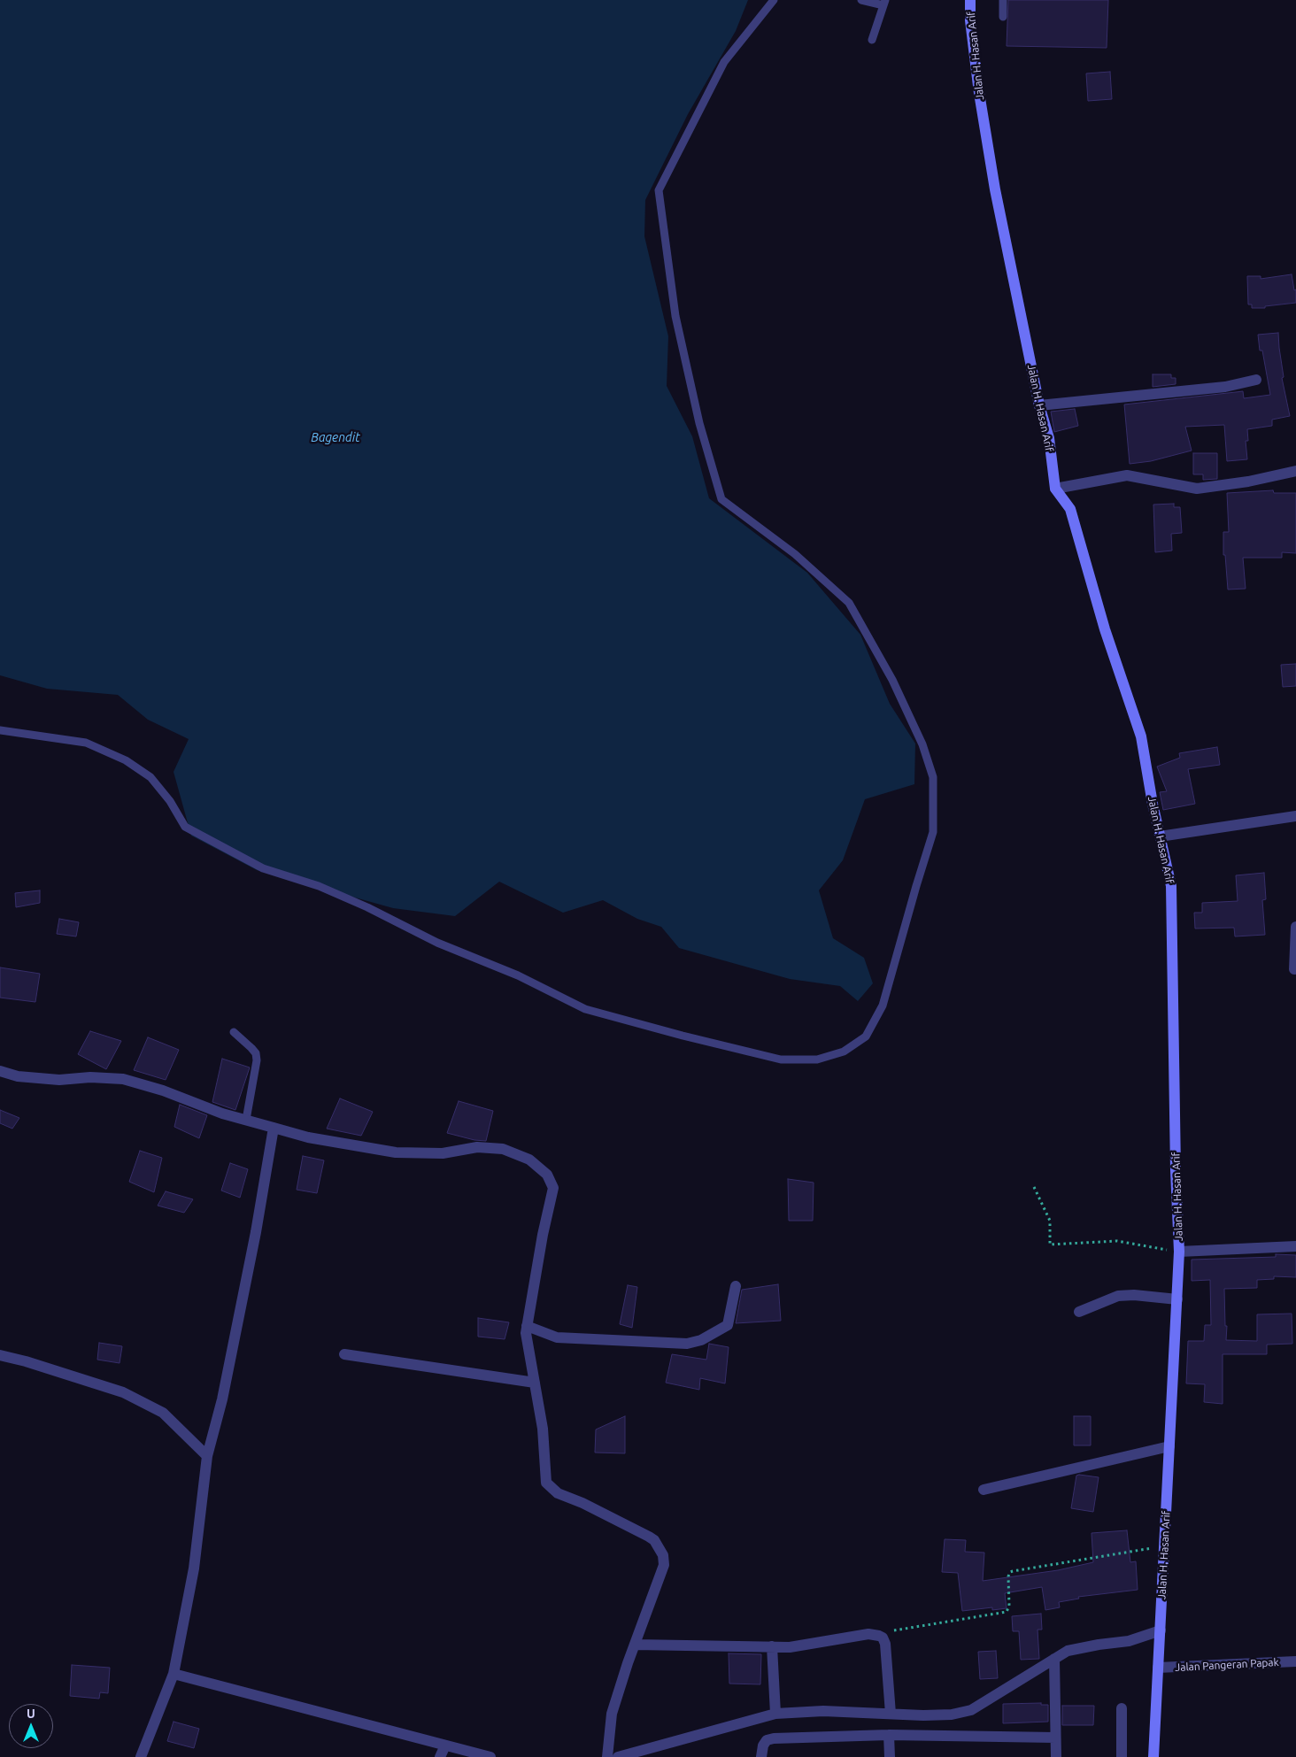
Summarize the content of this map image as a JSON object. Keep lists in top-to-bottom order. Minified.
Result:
{"streets":{"main road":["Jalan H. Hasan Arif"],"street":["Jalan Pangeran Papak"]},"crossings":[["Jalan H. Hasan Arif","Jalan Pangeran Papak"]],"water":["Bagendit"],"north":"top"}
